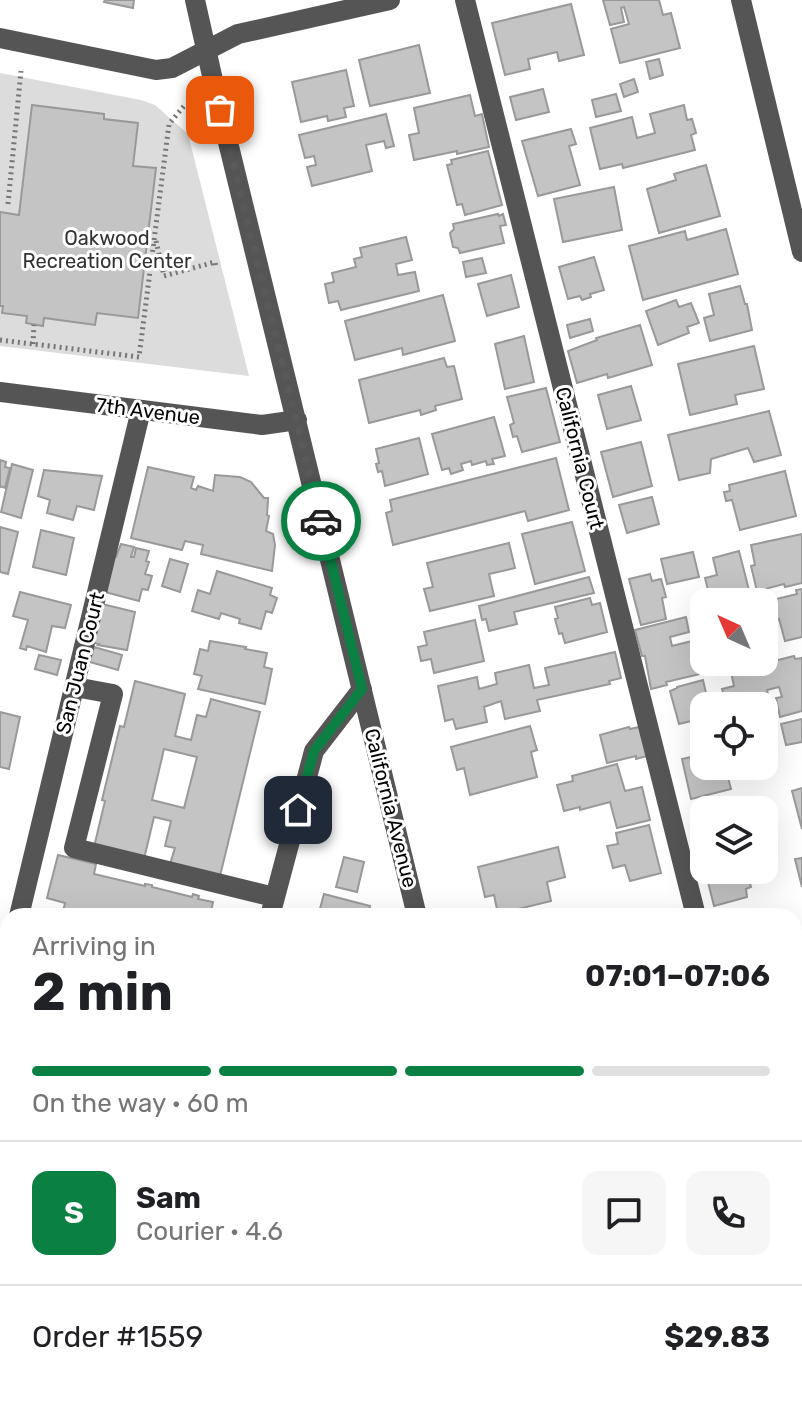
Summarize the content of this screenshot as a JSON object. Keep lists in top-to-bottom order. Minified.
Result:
{"streets":{"street":["7th Avenue","California Court","San Juan Court","California Avenue"]},"crossings":[["7th Avenue","San Juan Court"],["7th Avenue","California Avenue"]],"parks":["Oakwood Recreation Center"],"north":"top left","page":{"heading":["2 min","Arriving in","07:01–07:06"],"panel":["Sam","Courier · 4.6","Order #1559","$29.83"],"bar":"On the way · 60 m","round":"S"}}
